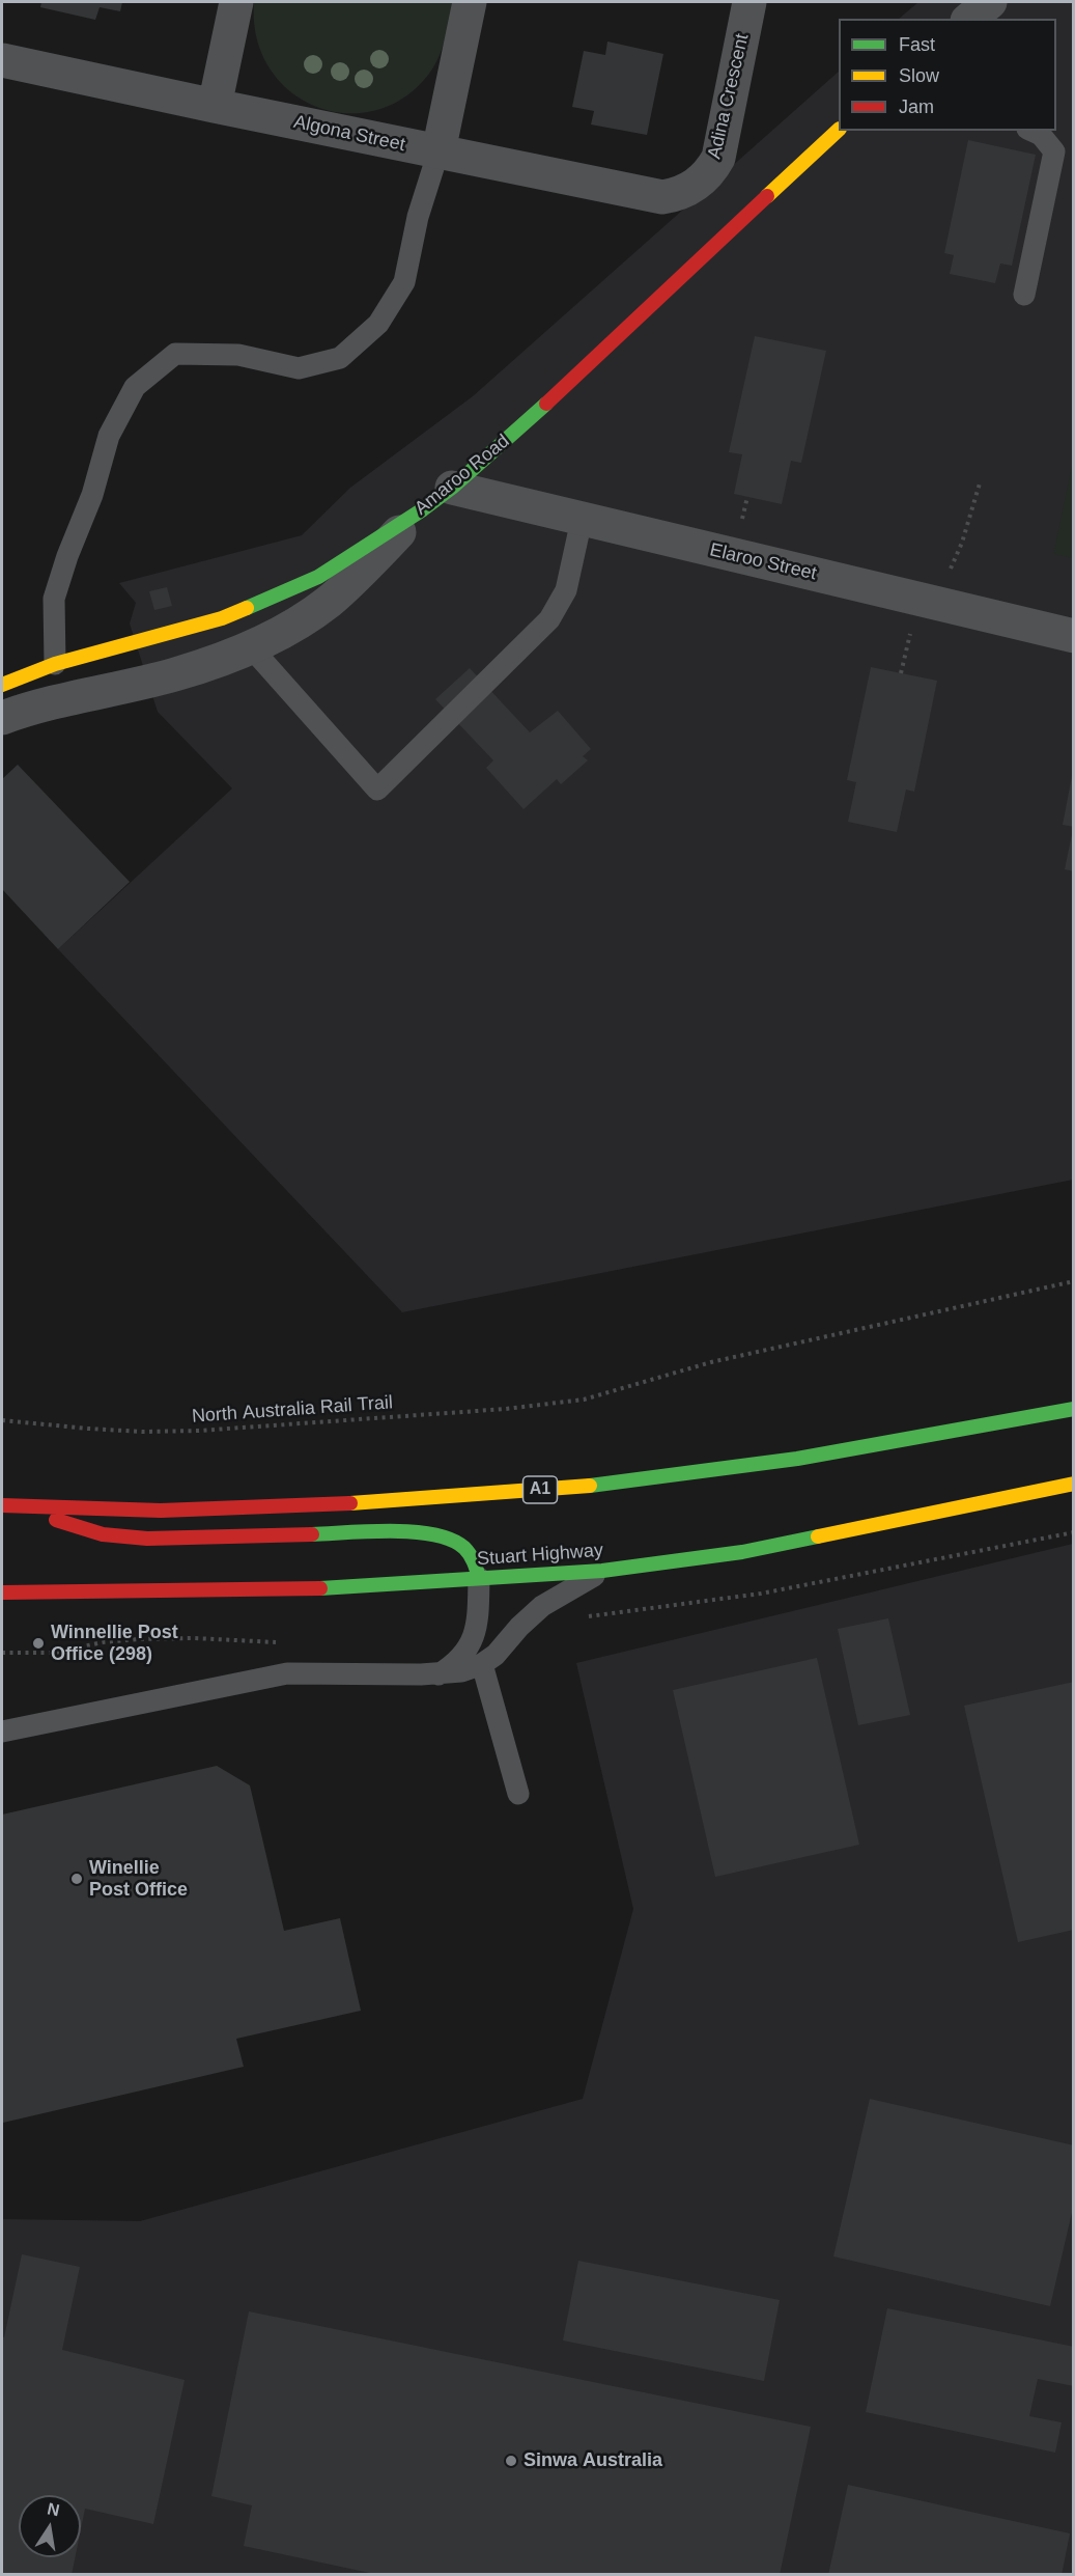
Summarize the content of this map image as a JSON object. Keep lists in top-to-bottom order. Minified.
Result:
{"streets":{"main road":["Amaroo Road","A1","Stuart Highway"],"street":["Adina Crescent","Algona Street","Elaroo Street"],"path":["North Australia Rail Trail"]},"crossings":[["Adina Crescent","Algona Street"],["Amaroo Road","Elaroo Street"]],"places":["Winnellie Post Office (298)","Winellie Post Office","Sinwa Australia"],"legend":["Fast","Slow","Jam"],"north":"top"}
